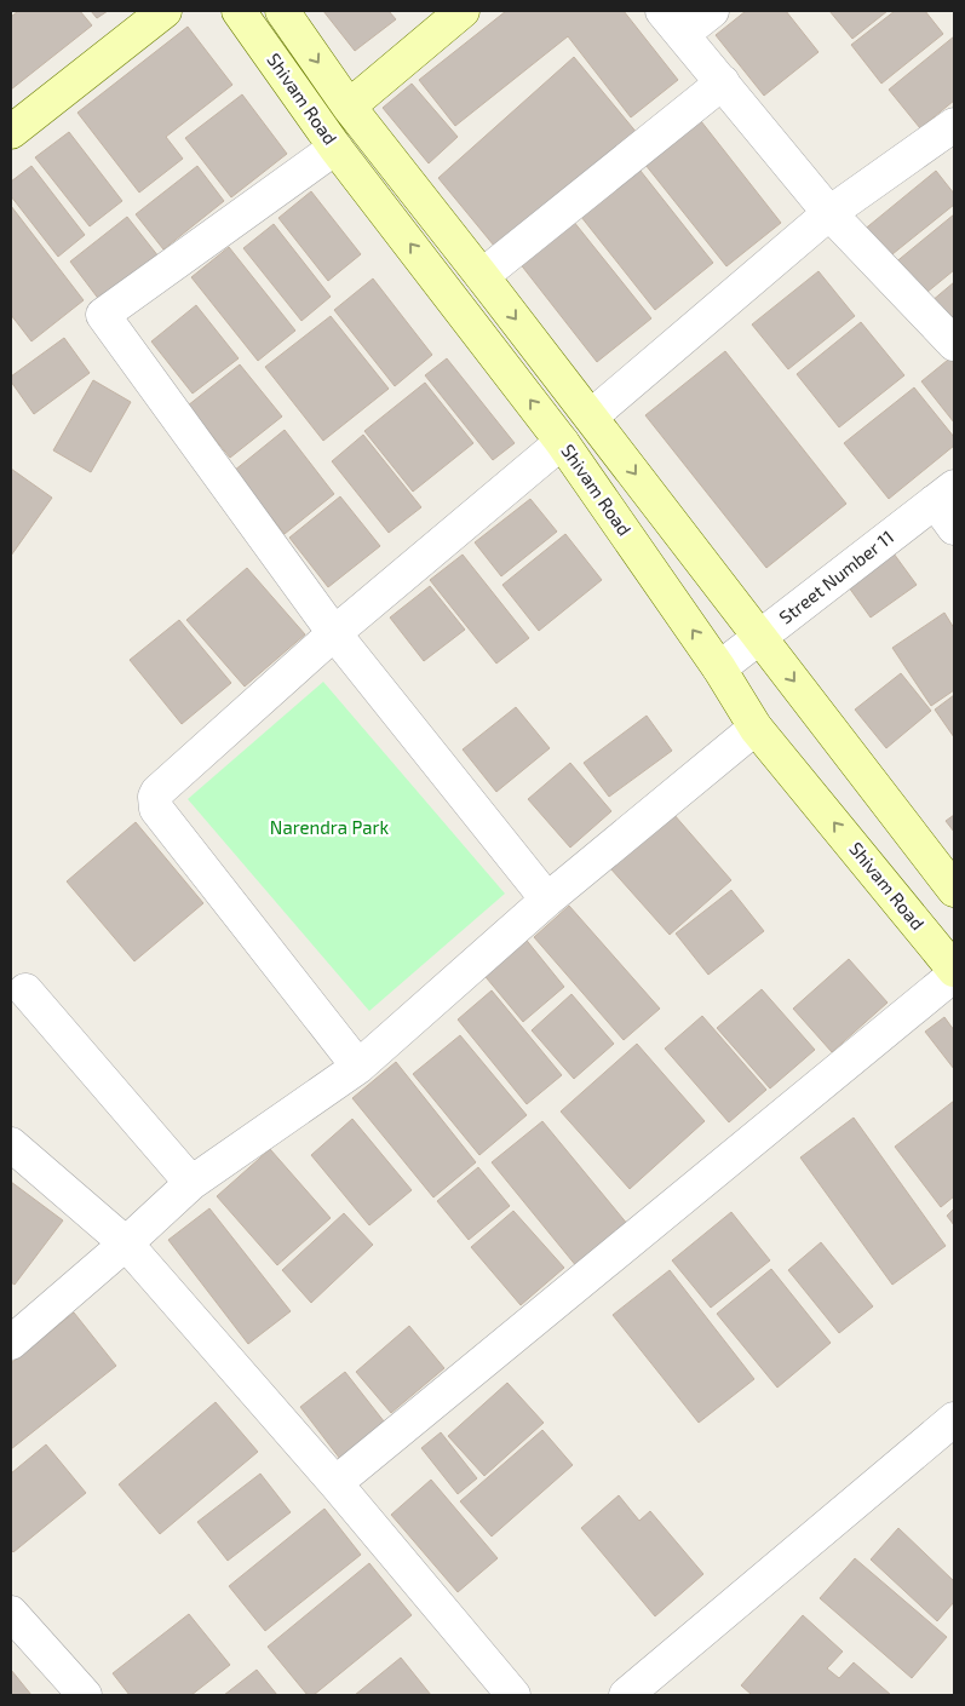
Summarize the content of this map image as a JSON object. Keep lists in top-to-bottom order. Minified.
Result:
{"streets":{"main road":["Shivam Road"],"street":["Street Number 11"]},"crossings":[["Shivam Road","Street Number 11"]],"parks":["Narendra Park"]}
